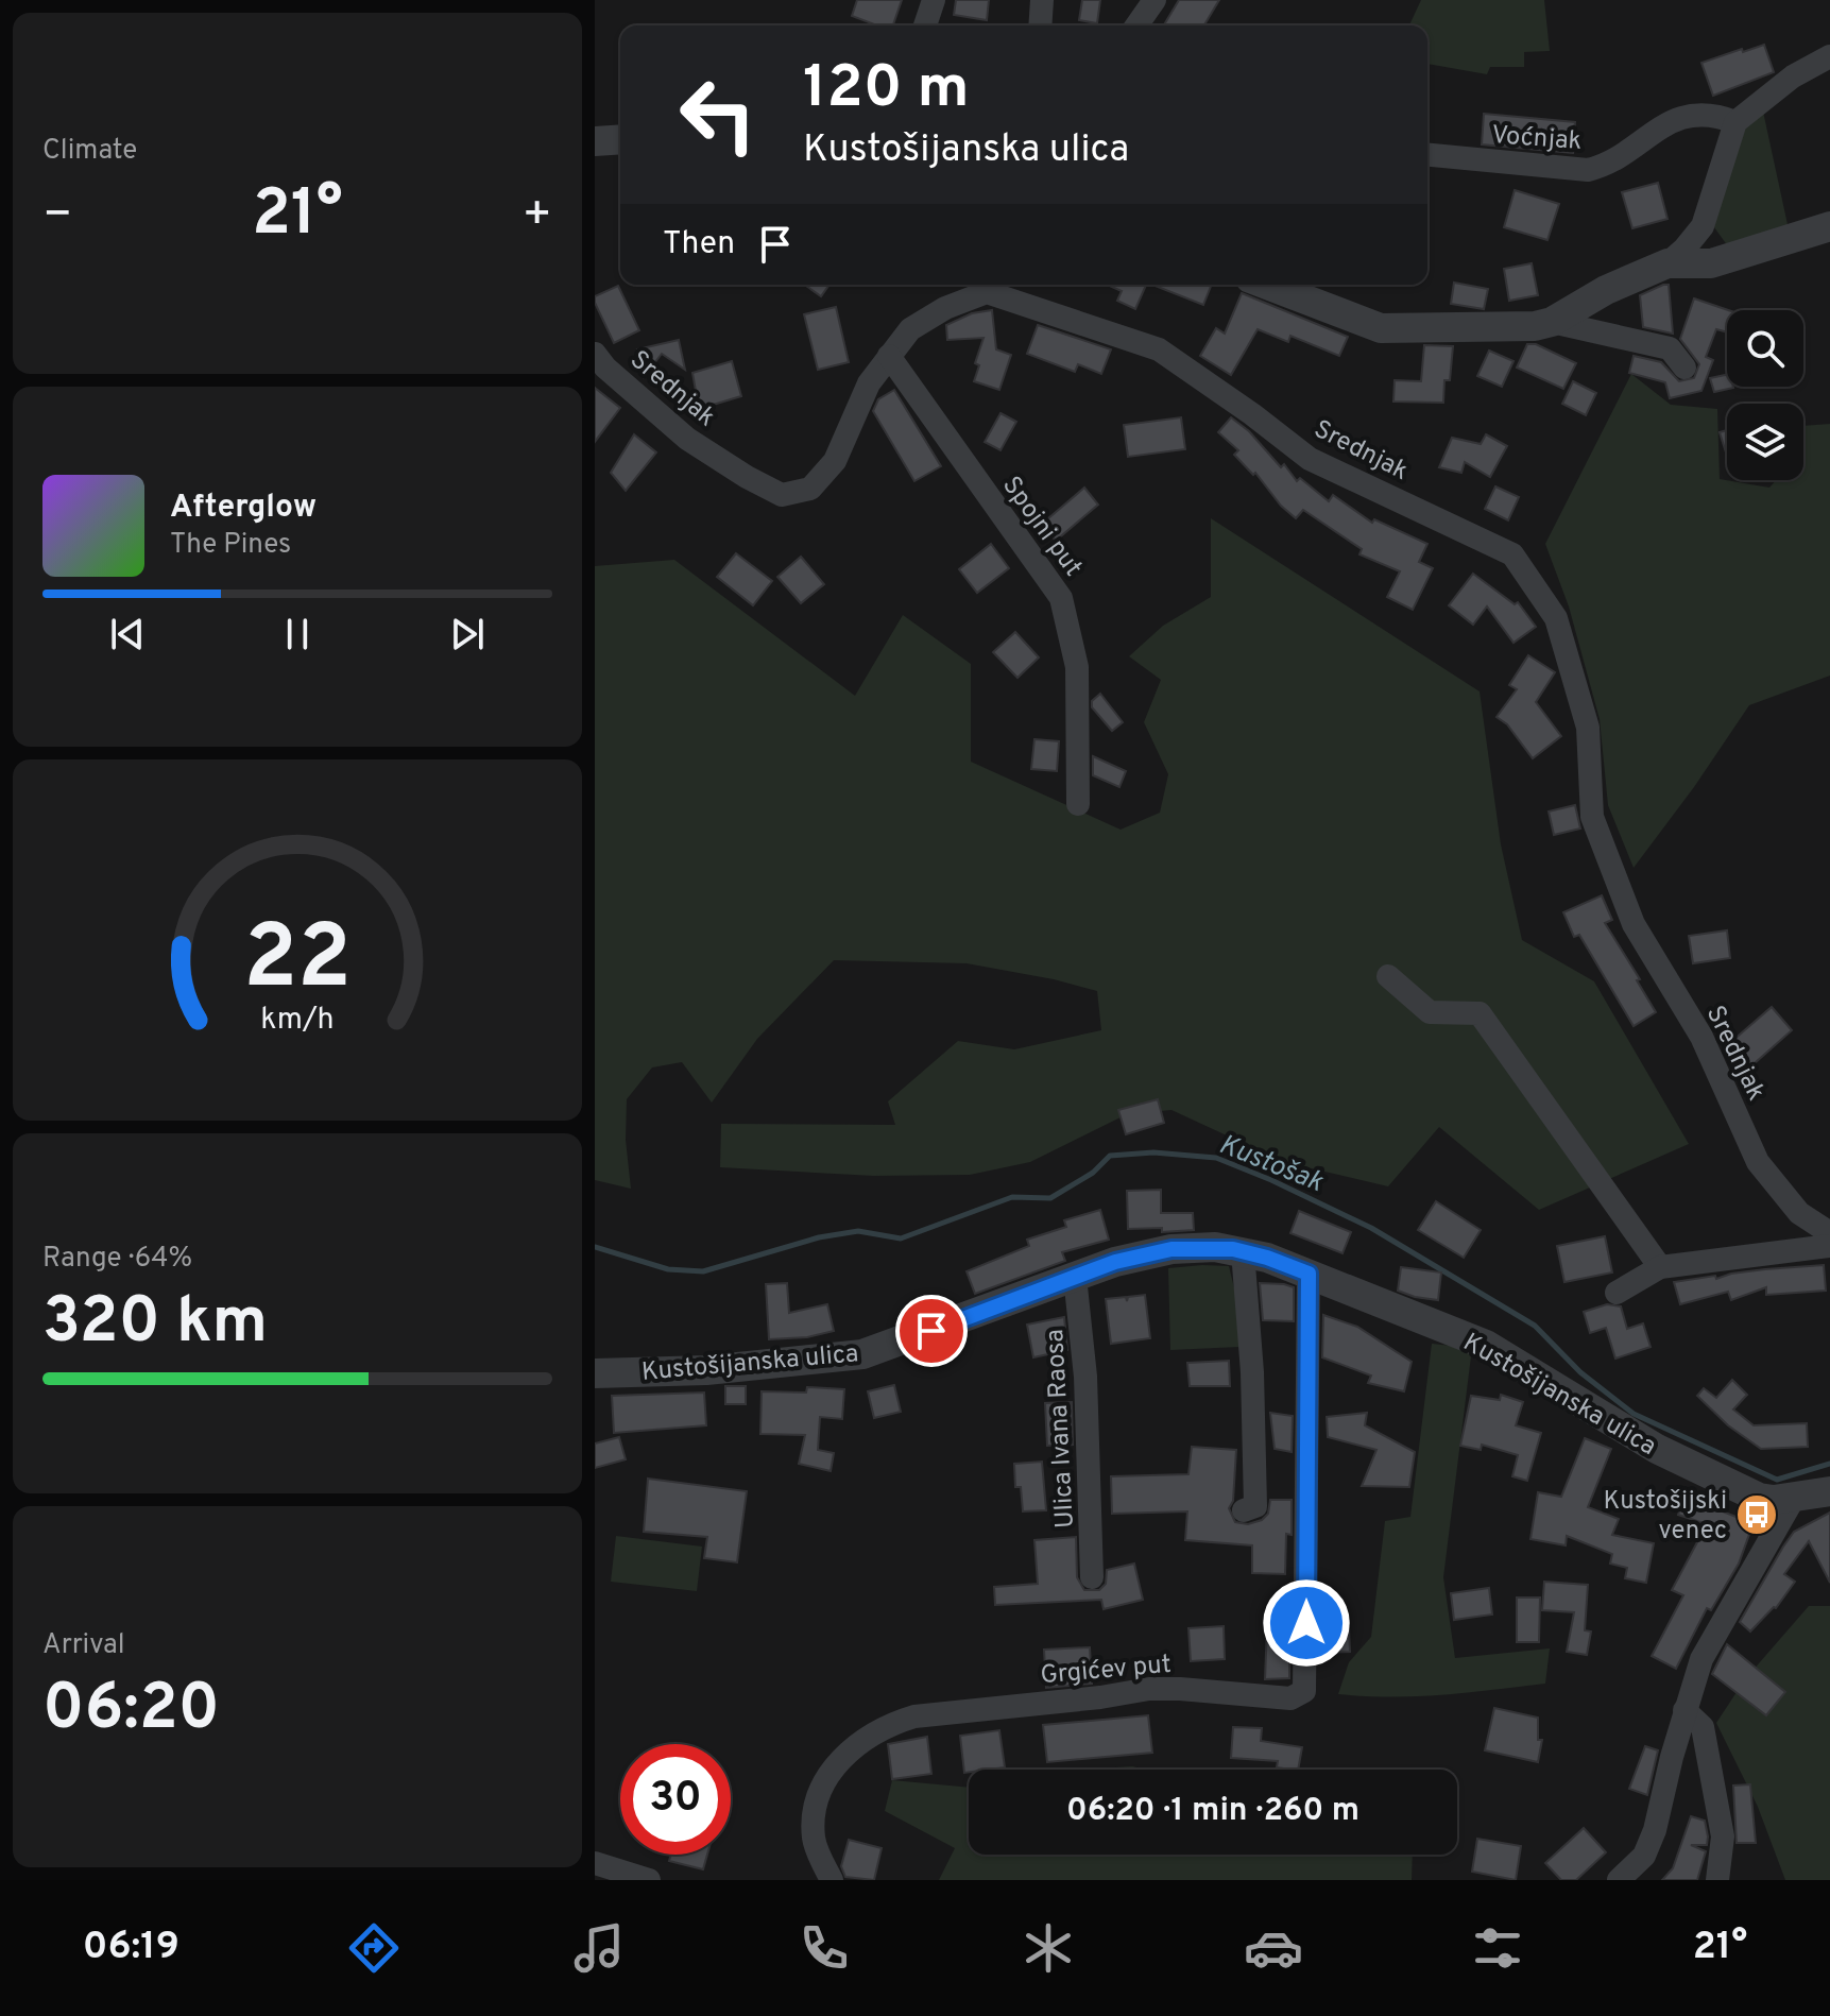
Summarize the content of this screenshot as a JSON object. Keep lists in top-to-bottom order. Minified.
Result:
{"streets":{"street":["Voćnjak","Srednjak","Spojni put","Kustošijanska ulica","Ulica Ivana Raosa","Grgićev put"]},"crossings":[["Srednjak","Spojni put"],["Kustošijanska ulica","Ulica Ivana Raosa"],["Kustošijanska ulica","Grgićev put"]],"water":["Kustošak"],"places":{"bus stop":["Kustošijski venec"]},"page":{"tile":["Climate",["Range · 64%","320 km"],["Arrival","06:20"]],"turn":["120 m","Kustošijanska ulica"],"heat":["−","21°","+"],"then":"Then","song":["Afterglow","The Pines"],"limit":"30","trip":"06:20 · 1 min · 260 m","tabs":["06:19","21°"],"gauge":["22","km/h"]}}
